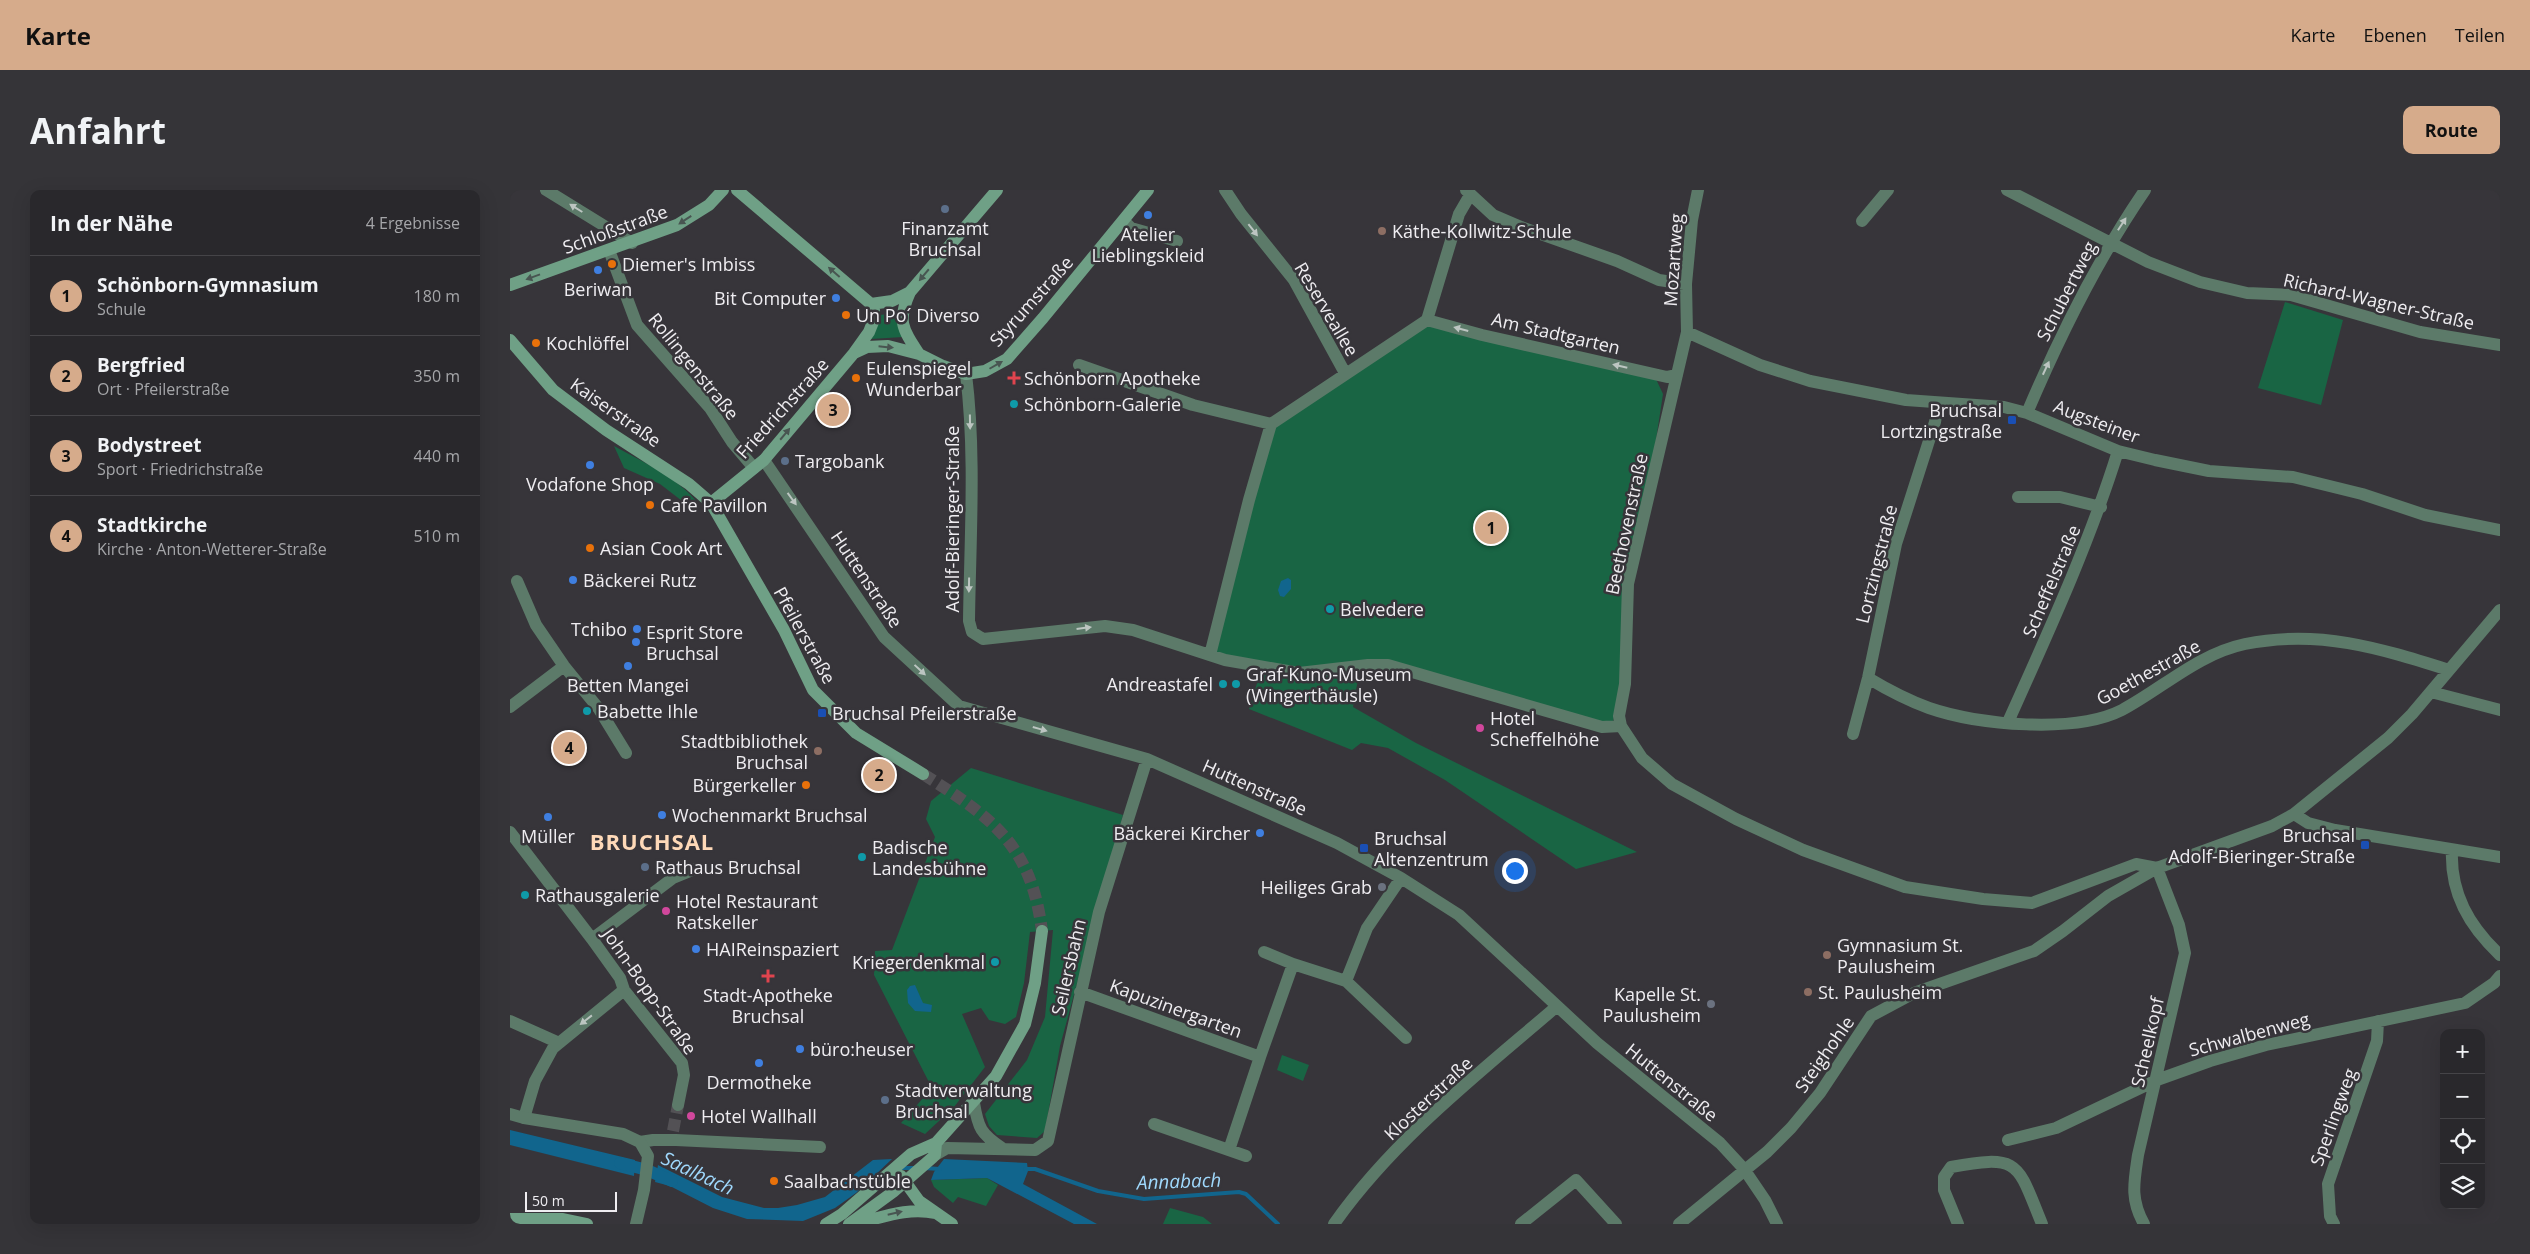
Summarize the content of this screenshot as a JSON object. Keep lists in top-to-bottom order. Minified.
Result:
{"streets":{"main road":["Schloßstraße","Styrumstraße","Friedrichstraße","Kaiserstraße","Pfeilerstraße"],"street":["Mozartweg","Schubertweg","Richard-Wagner-Straße","Reserveallee","Am Stadtgarten","Rollingenstraße","Augsteiner","Adolf-Bieringer-Straße","Beethovenstraße","Lortzingstraße","Huttenstraße","Scheffelstraße","Goethestraße","Seilersbahn","John-Bopp-Straße","Kapuzinergarten","Schwalbenweg","Scheelkopf","Steighohle","Klosterstraße","Sperlingweg"]},"crossings":[["Schloßstraße","Rollingenstraße"],["Mozartweg","Augsteiner"],["Mozartweg","Beethovenstraße"],["Schubertweg","Richard-Wagner-Straße"],["Schubertweg","Augsteiner"],["Styrumstraße","Adolf-Bieringer-Straße"],["Am Stadtgarten","Beethovenstraße"],["Rollingenstraße","Friedrichstraße"],["Rollingenstraße","Huttenstraße"],["Friedrichstraße","Kaiserstraße"],["Friedrichstraße","Huttenstraße"],["Friedrichstraße","Pfeilerstraße"],["Kaiserstraße","Pfeilerstraße"],["Augsteiner","Beethovenstraße"],["Augsteiner","Lortzingstraße"],["Augsteiner","Scheffelstraße"],["Adolf-Bieringer-Straße","Beethovenstraße"],["Lortzingstraße","Goethestraße"],["Huttenstraße","Seilersbahn"],["Huttenstraße","Steighohle"],["Huttenstraße","Klosterstraße"],["Scheffelstraße","Goethestraße"],["Seilersbahn","Kapuzinergarten"],["Schwalbenweg","Scheelkopf"],["Schwalbenweg","Sperlingweg"],["Scheelkopf","Steighohle"]],"one_way":["Schloßstraße","Schubertweg","Styrumstraße","Reserveallee","Friedrichstraße","Huttenstraße"],"districts":["BRUCHSAL"],"water":["Saalbach","Annabach"],"places":{"other":["Finanzamt Bruchsal","Atelier Lieblingskleid","Käthe-Kollwitz-Schule","Diemer's Imbiss","Beriwan","Bit Computer","Un Po´ Diverso","Kochlöffel","Eulenspiegel Wunderbar","Schönborn-Galerie","Targobank","Vodafone Shop","Cafe Pavillon","Asian Cook Art","Bäckerei Rutz","Belvedere","Tchibo","Esprit Store Bruchsal","Betten Mangei","Andreastafel","Graf-Kuno-Museum (Wingerthäusle)","Babette Ihle","Hotel Scheffelhöhe","Stadtbibliothek Bruchsal","Bürgerkeller","Wochenmarkt Bruchsal","Müller","Bäckerei Kircher","Badische Landesbühne","Rathaus Bruchsal","Heiliges Grab","Rathausgalerie","Hotel Restaurant Ratskeller","HAIReinspaziert","Gymnasium St. Paulusheim","Kriegerdenkmal","St. Paulusheim","Kapelle St. Paulusheim","büro:heuser","Dermotheke","Stadtverwaltung Bruchsal","Hotel Wallhall","Saalbachstüble"],"health":["Schönborn Apotheke","Stadt-Apotheke Bruchsal"],"transit":["Bruchsal Lortzingstraße","Bruchsal Pfeilerstraße","Bruchsal Adolf-Bieringer-Straße","Bruchsal Altenzentrum"]},"scale_bar":"50 m","page":{"header":"Karte","nav":["Karte","Ebenen","Teilen"],"buttons":"Route","title":"Anfahrt","heading":["In der Nähe","4 Ergebnisse"],"list":[{"mark":"1","name":"Schönborn-Gymnasium","note":"Schule","value":"180 m"},{"mark":"2","name":"Bergfried","note":"Ort · Pfeilerstraße","value":"350 m"},{"mark":"3","name":"Bodystreet","note":"Sport · Friedrichstraße","value":"440 m"},{"mark":"4","name":"Stadtkirche","note":"Kirche · Anton-Wetterer-Straße","value":"510 m"}],"pins":["3","1","4","2"],"map_buttons":["+","−"],"scale":"50 m"}}
